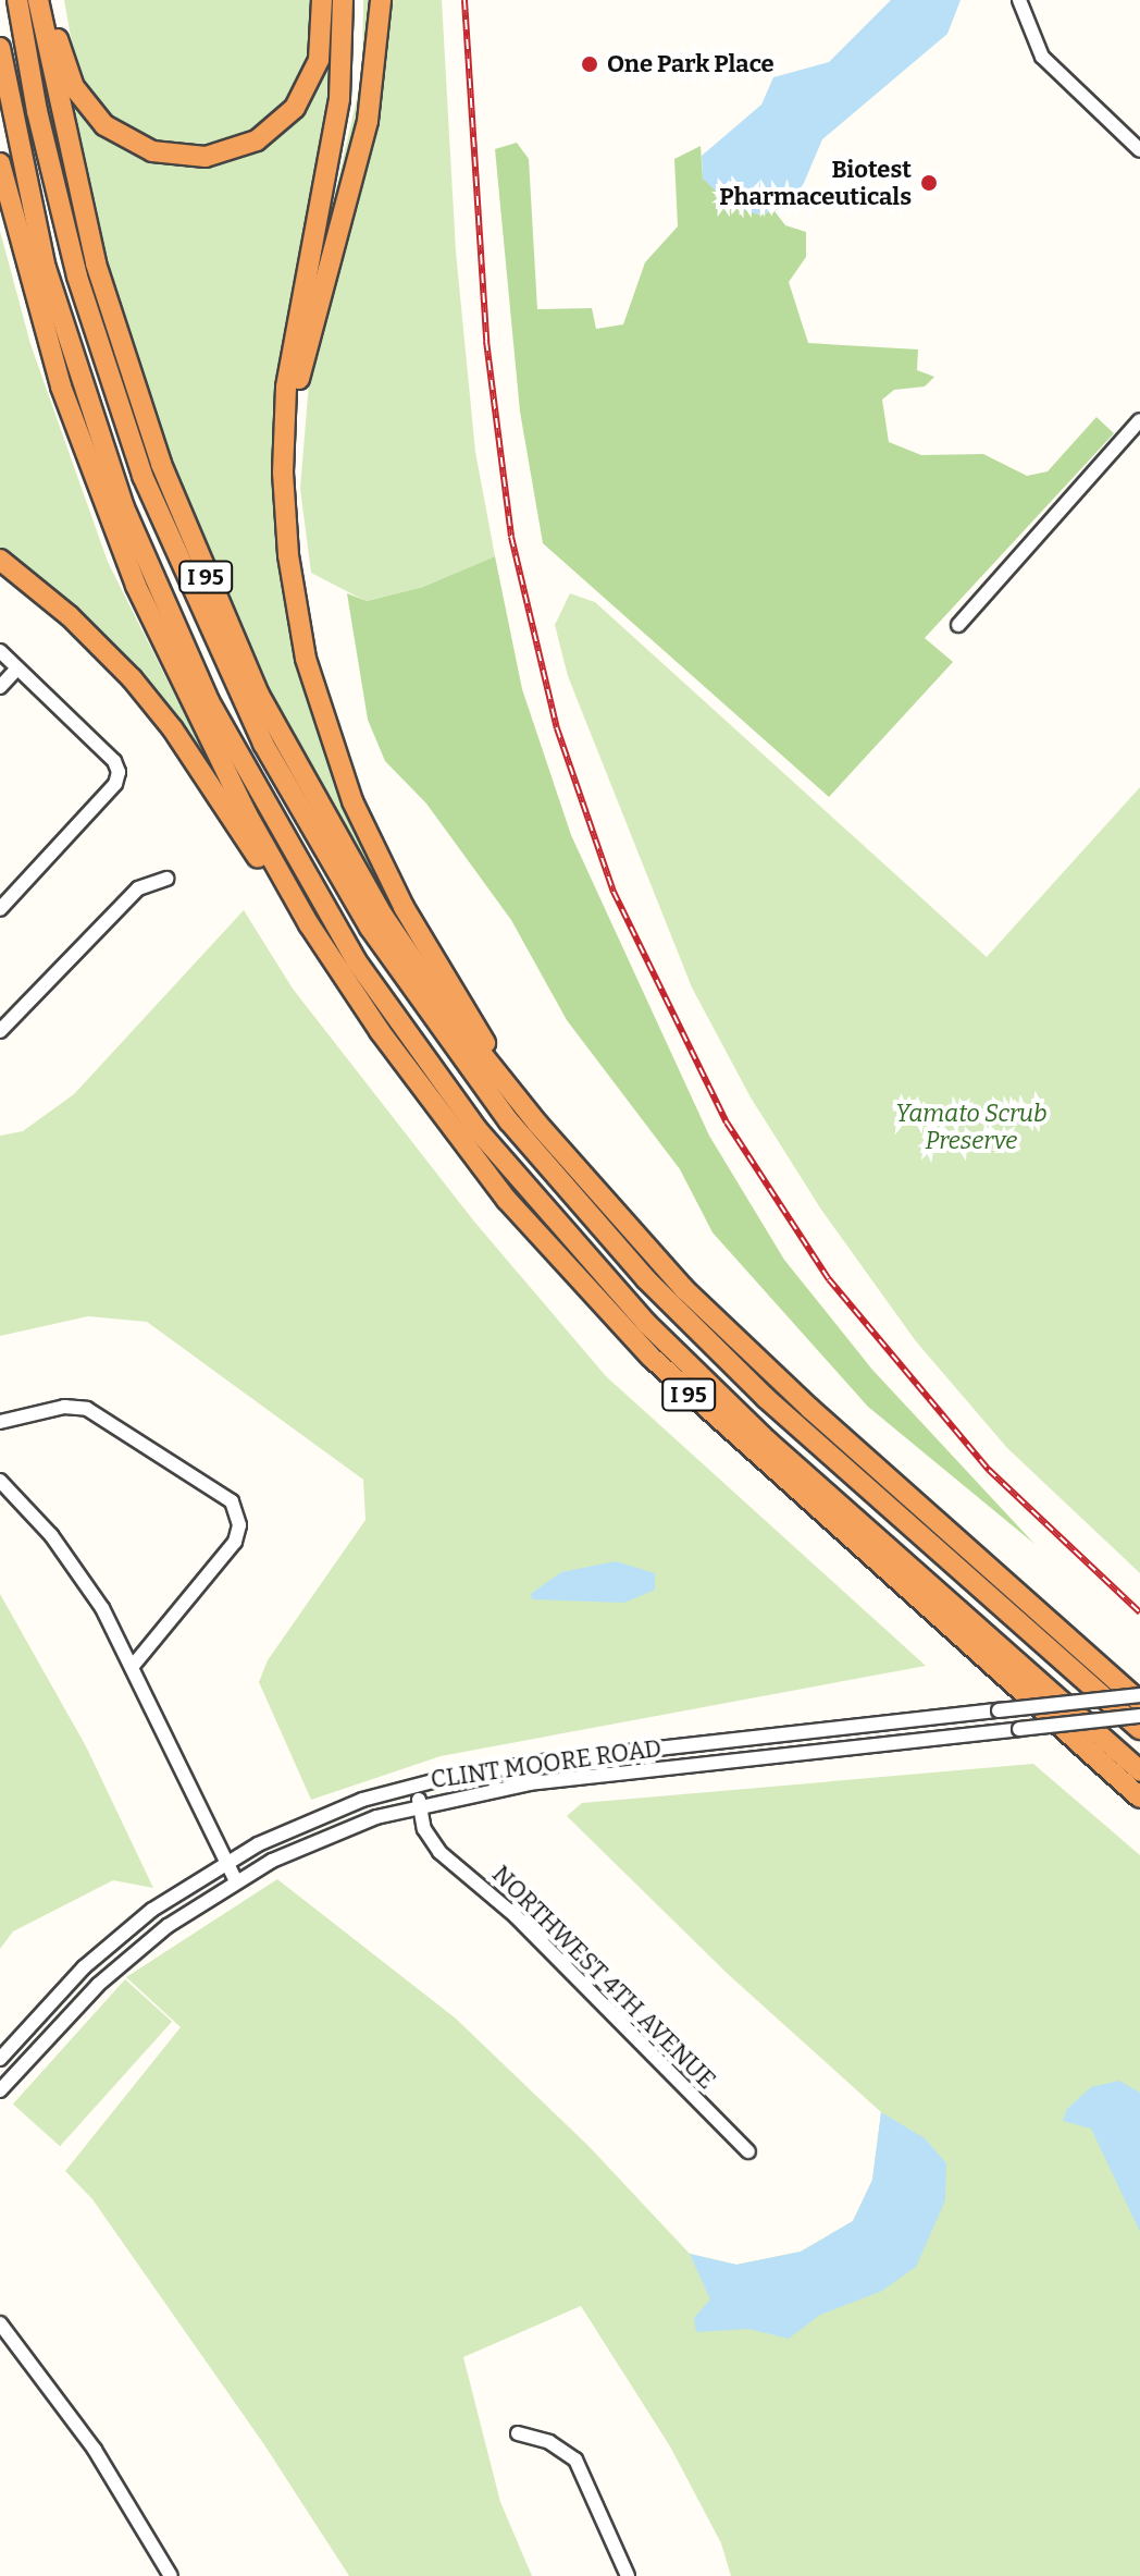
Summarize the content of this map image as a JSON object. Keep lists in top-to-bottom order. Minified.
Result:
{"streets":{"highway":["I 95"],"street":["CLINT MOORE ROAD","NORTHWEST 4TH AVENUE"]},"crossings":[["CLINT MOORE ROAD","NORTHWEST 4TH AVENUE"]],"parks":["Yamato Scrub Preserve"],"places":["One Park Place","Biotest Pharmaceuticals"]}
